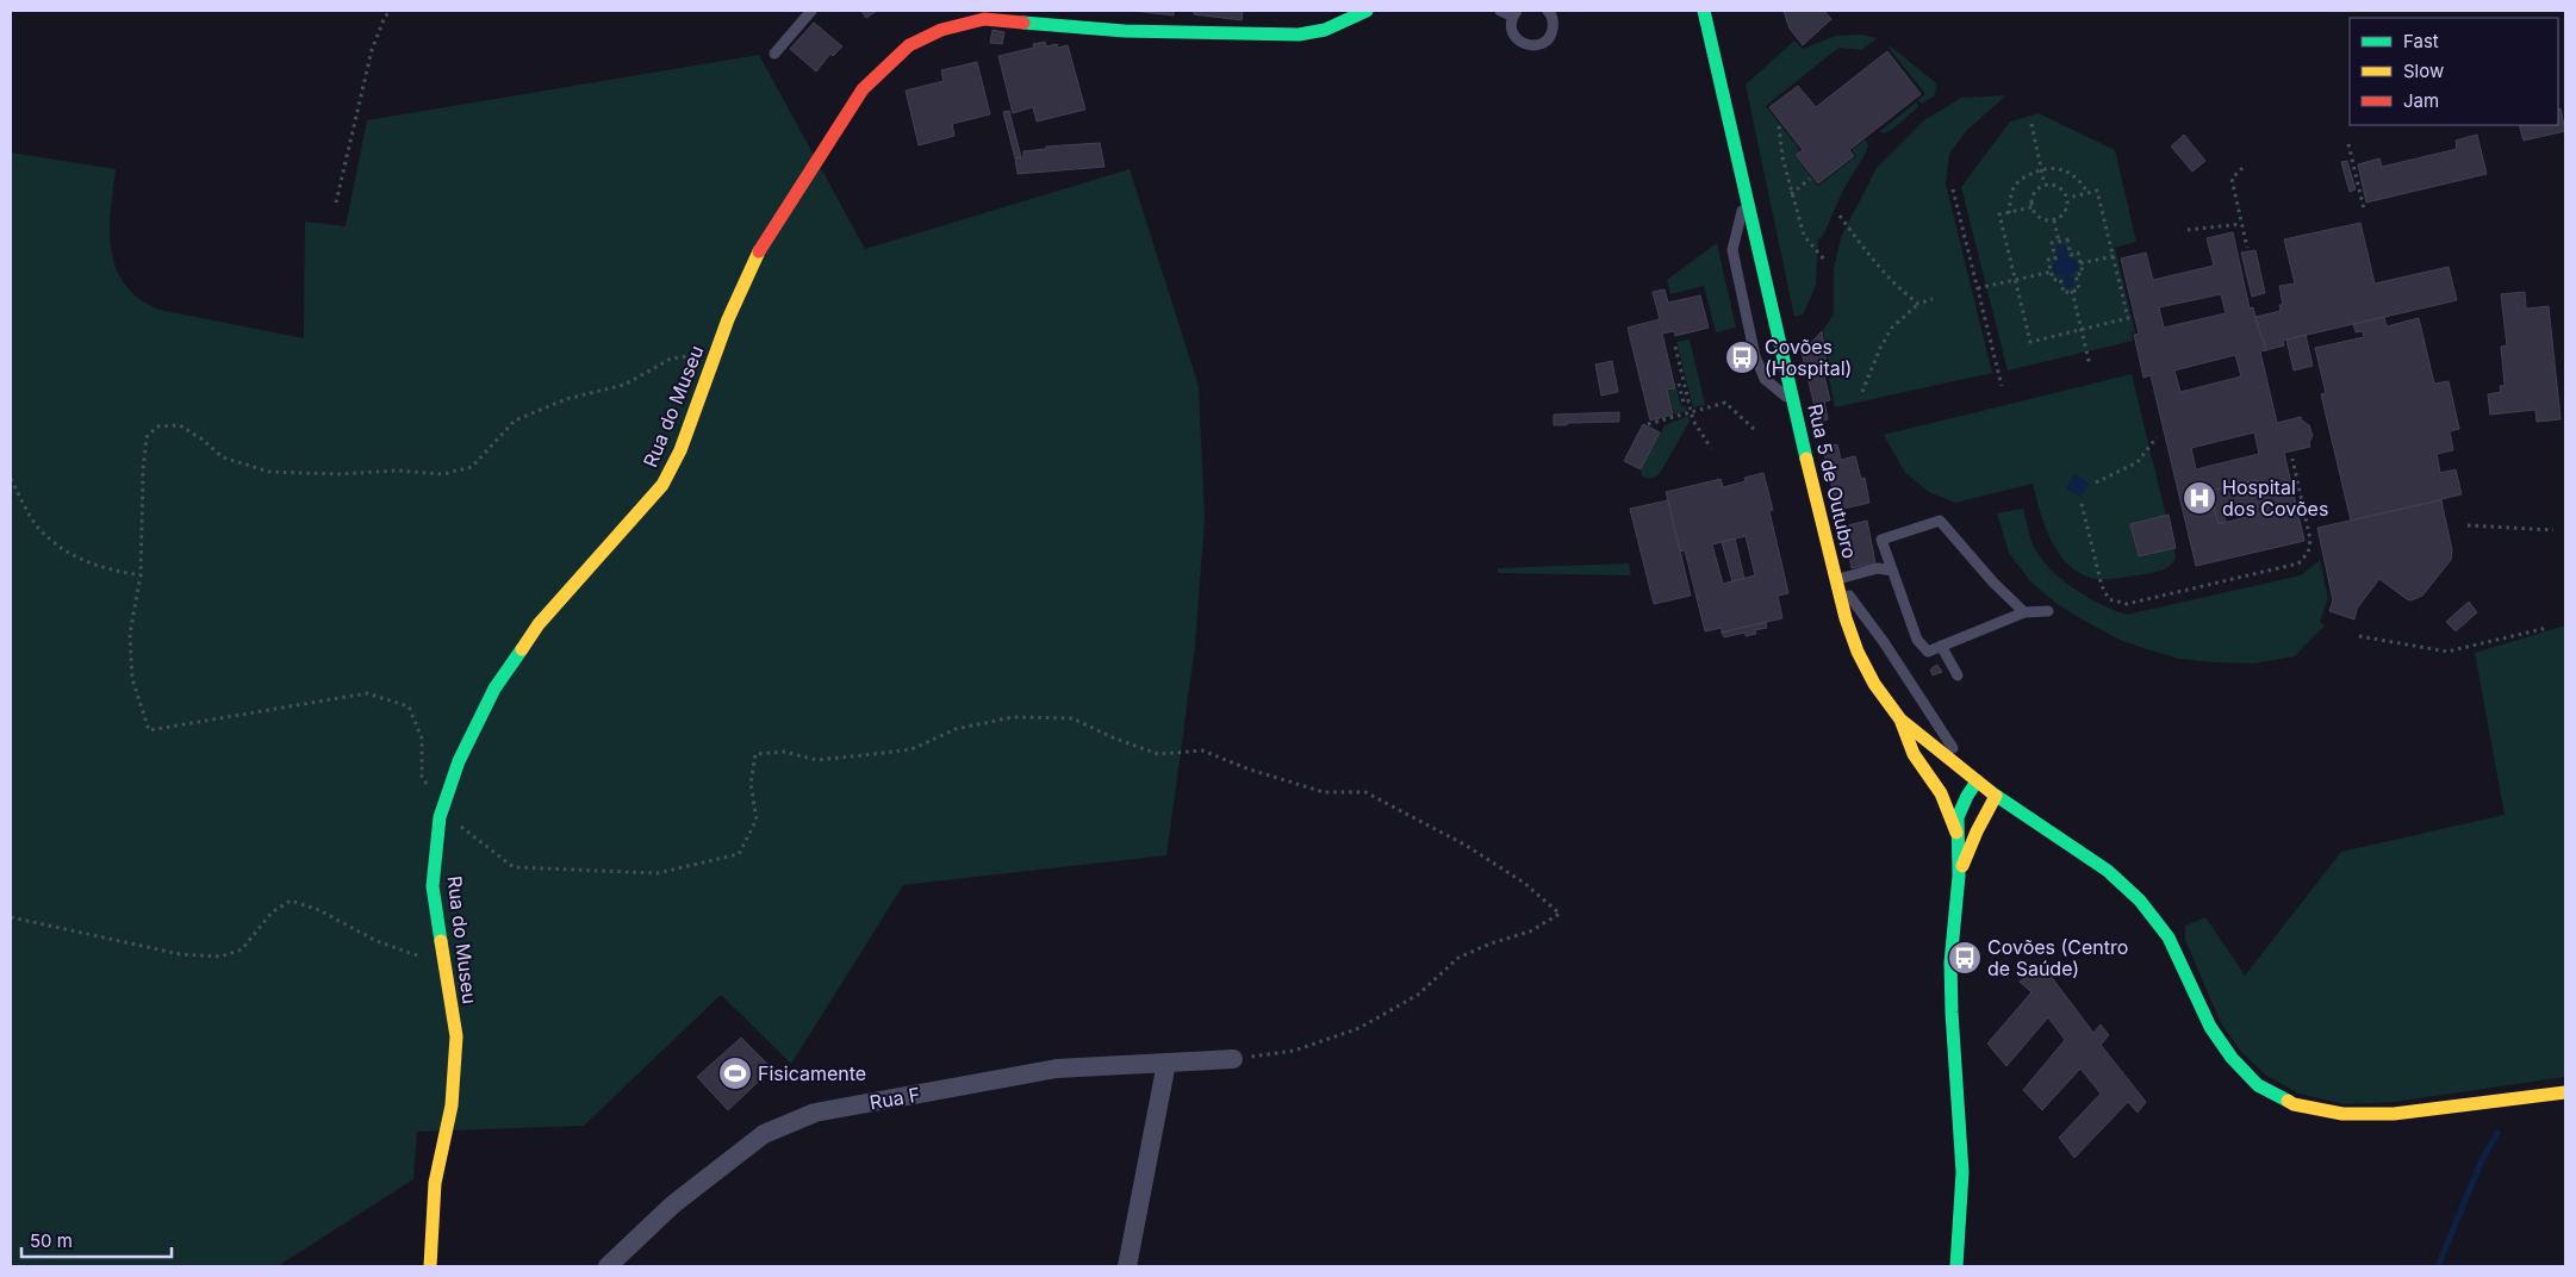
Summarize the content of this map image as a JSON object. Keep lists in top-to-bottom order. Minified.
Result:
{"streets":{"street":["Rua do Museu","Rua 5 de Outubro","Rua F"]},"places":{"bus stop":["Covões (Hospital)","Covões (Centro de Saúde)"],"hospital":["Hospital dos Covões"],"sports":["Fisicamente"]},"legend":["Fast","Slow","Jam"],"scale_bar":"50 m"}
